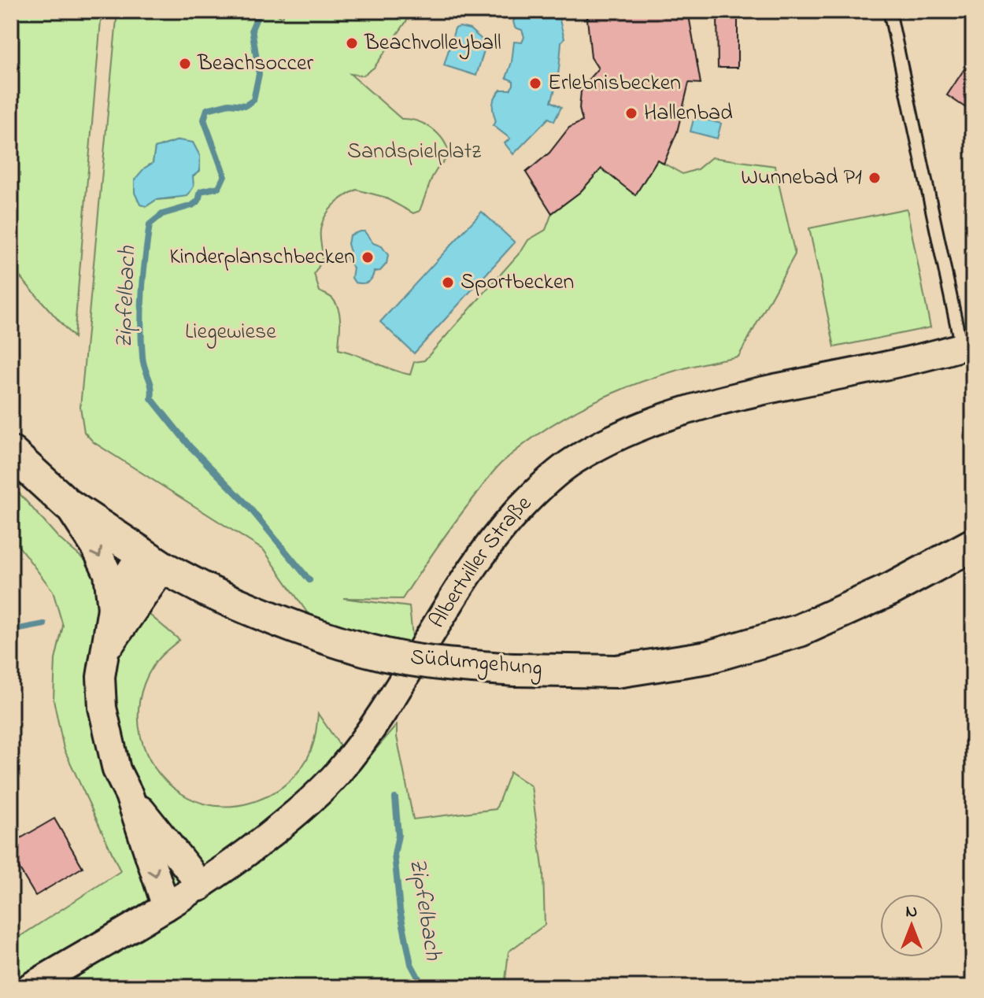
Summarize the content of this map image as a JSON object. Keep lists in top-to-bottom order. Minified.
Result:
{"streets":{"main road":["Südumgehung"],"street":["Albertviller Straße"]},"water":["Zipfelbach"],"parks":["Sandspielplatz","Liegewiese"],"places":["Beachvolleyball","Beachsoccer","Erlebnisbecken","Hallenbad","Wunnebad P1","Kinderplanschbecken","Sportbecken"],"north":"top"}
